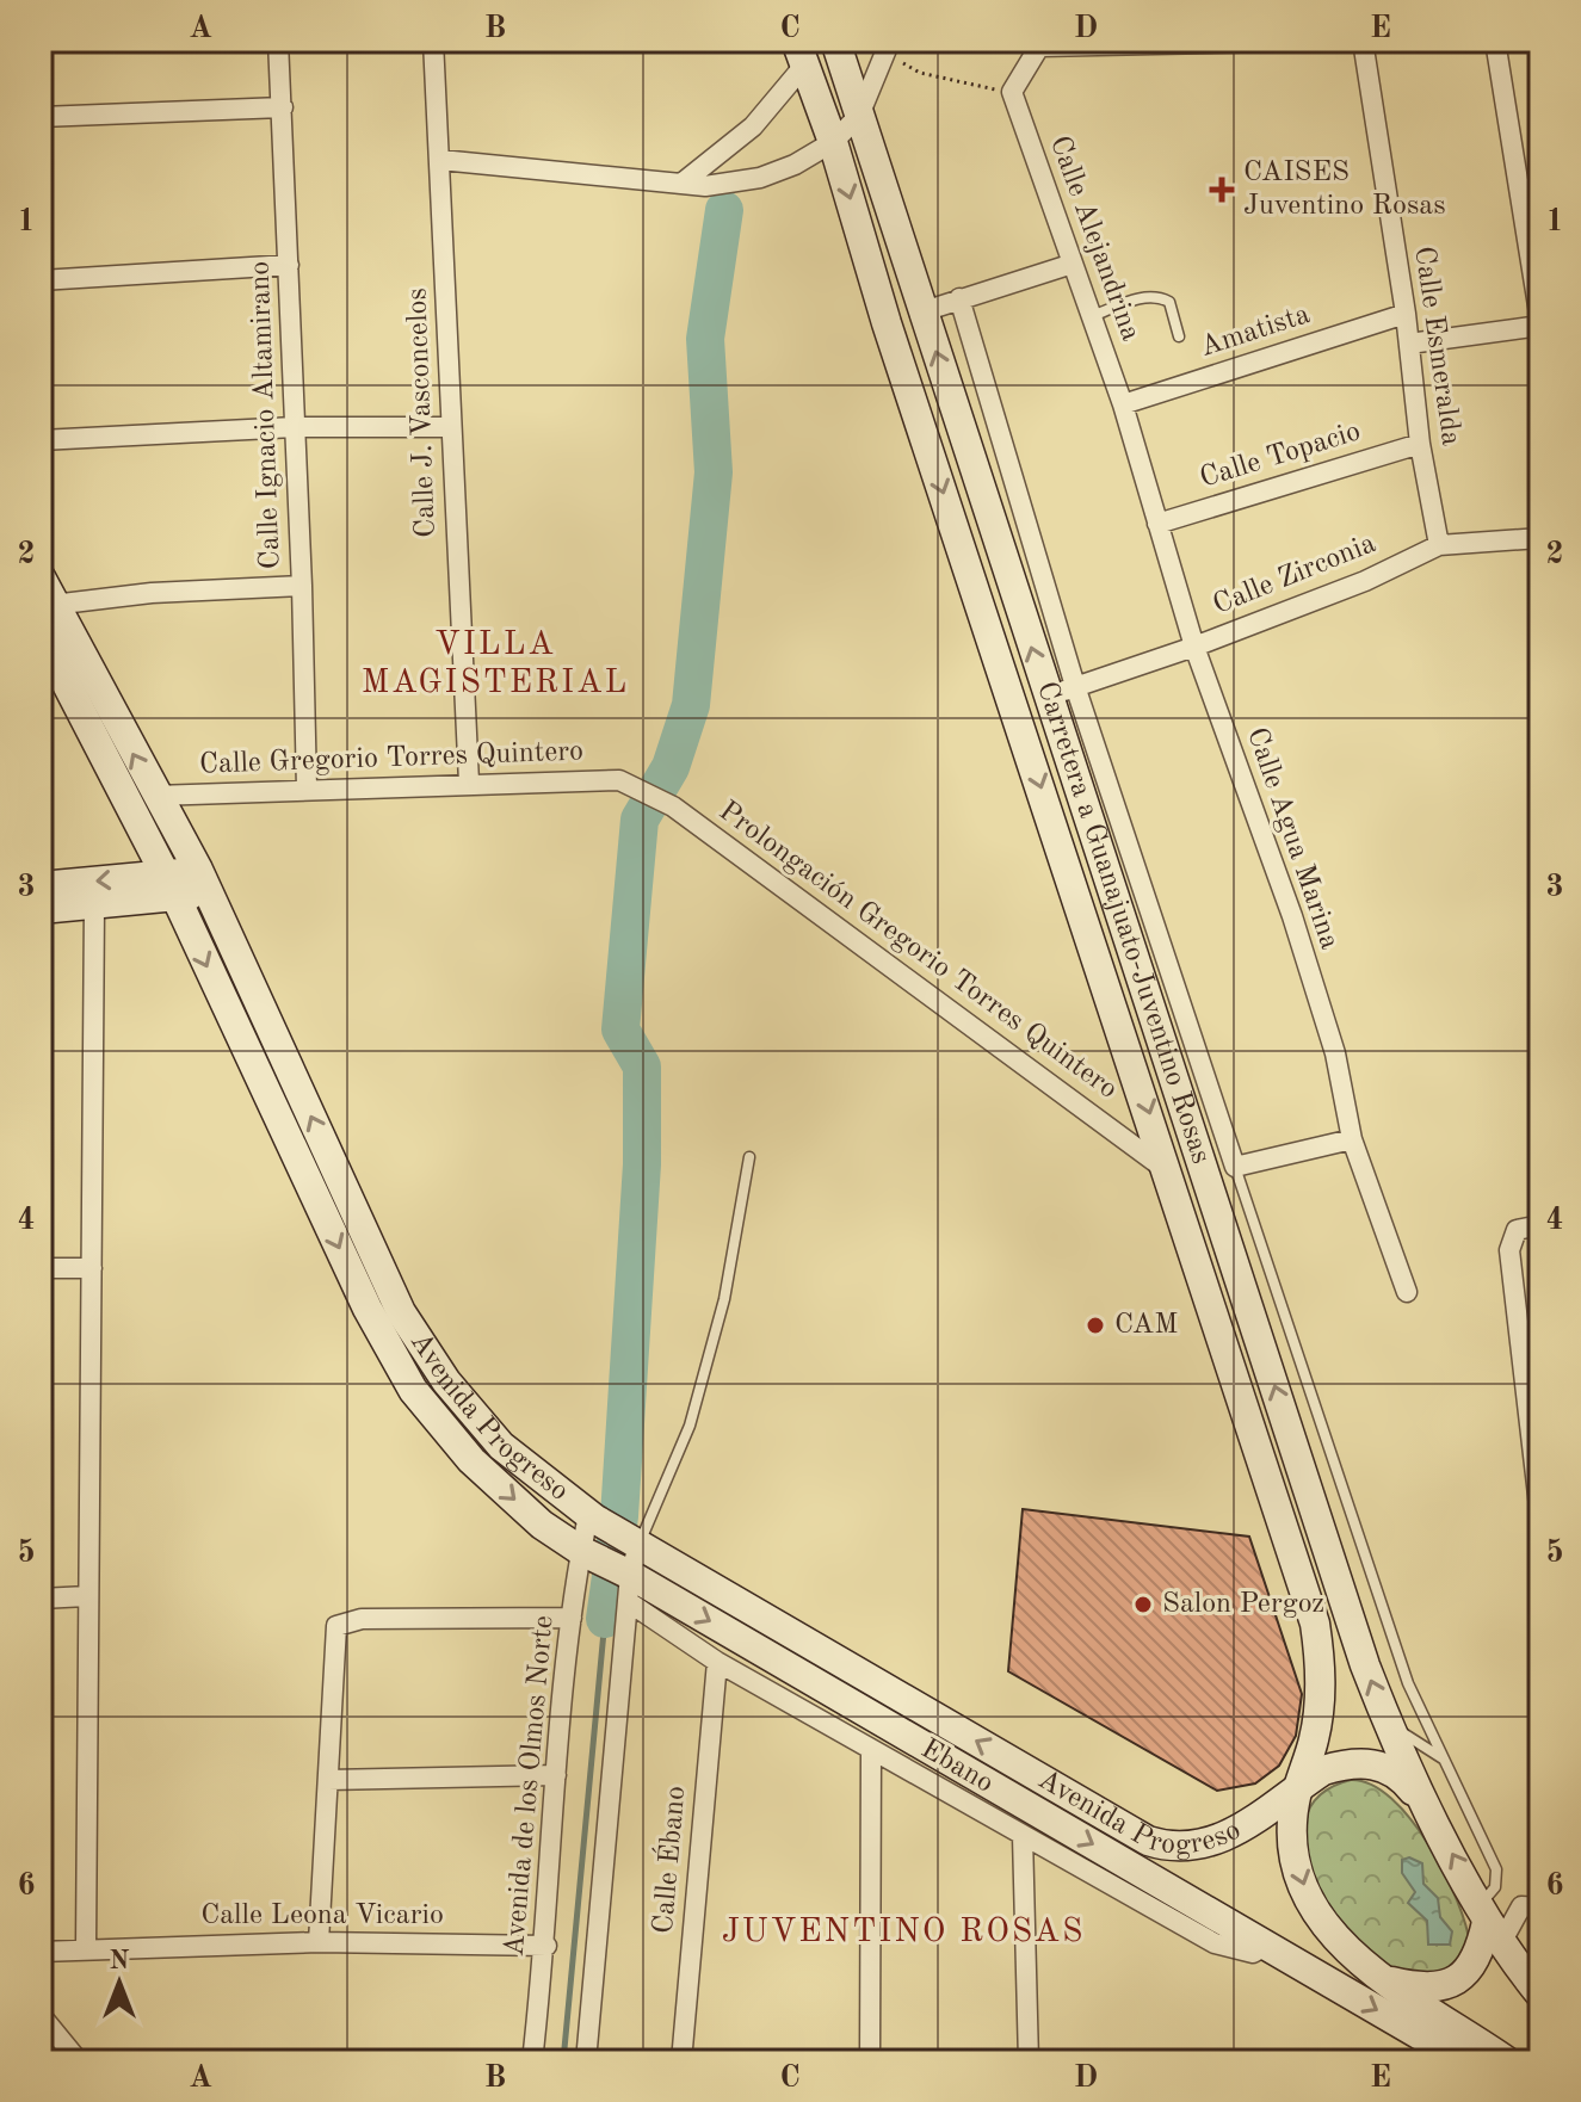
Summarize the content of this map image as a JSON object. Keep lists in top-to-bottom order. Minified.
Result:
{"streets":{"main road":["Carretera a Guanajuato-Juventino Rosas","Avenida Progreso"],"street":["Calle Alejandrina","Amatista","Calle Esmeralda","Calle J. Vasconcelos","Calle Ignacio Altamirano","Calle Topacio","Calle Zirconia","Calle Gregorio Torres Quintero","Calle Agua Marina","Prolongación Gregorio Torres Quintero","Ebano","Avenida de los Olmos Norte","Calle Ébano","Calle Leona Vicario"]},"crossings":[["Calle Alejandrina","Amatista"],["Calle Alejandrina","Calle Agua Marina"],["Amatista","Calle Esmeralda"],["Amatista","Calle Agua Marina"],["Calle Esmeralda","Calle Topacio"],["Calle Esmeralda","Calle Zirconia"],["Calle J. Vasconcelos","Calle Gregorio Torres Quintero"],["Calle Ignacio Altamirano","Calle Gregorio Torres Quintero"],["Calle Topacio","Calle Agua Marina"],["Calle Zirconia","Calle Agua Marina"],["Calle Zirconia","Carretera a Guanajuato-Juventino Rosas"],["Calle Gregorio Torres Quintero","Prolongación Gregorio Torres Quintero"],["Calle Gregorio Torres Quintero","Avenida Progreso"],["Carretera a Guanajuato-Juventino Rosas","Prolongación Gregorio Torres Quintero"],["Carretera a Guanajuato-Juventino Rosas","Avenida Progreso"],["Avenida Progreso","Ebano"],["Avenida Progreso","Avenida de los Olmos Norte"],["Ebano","Calle Ébano"],["Avenida de los Olmos Norte","Calle Leona Vicario"]],"districts":["VILLA MAGISTERIAL","JUVENTINO ROSAS"],"places":{"health":["CAISES Juventino Rosas"],"other":["CAM","Salon Pergoz"]},"north":"top","grid":{"columns":["A","B","C","D","E"],"rows":["1","2","3","4","5","6"]}}
